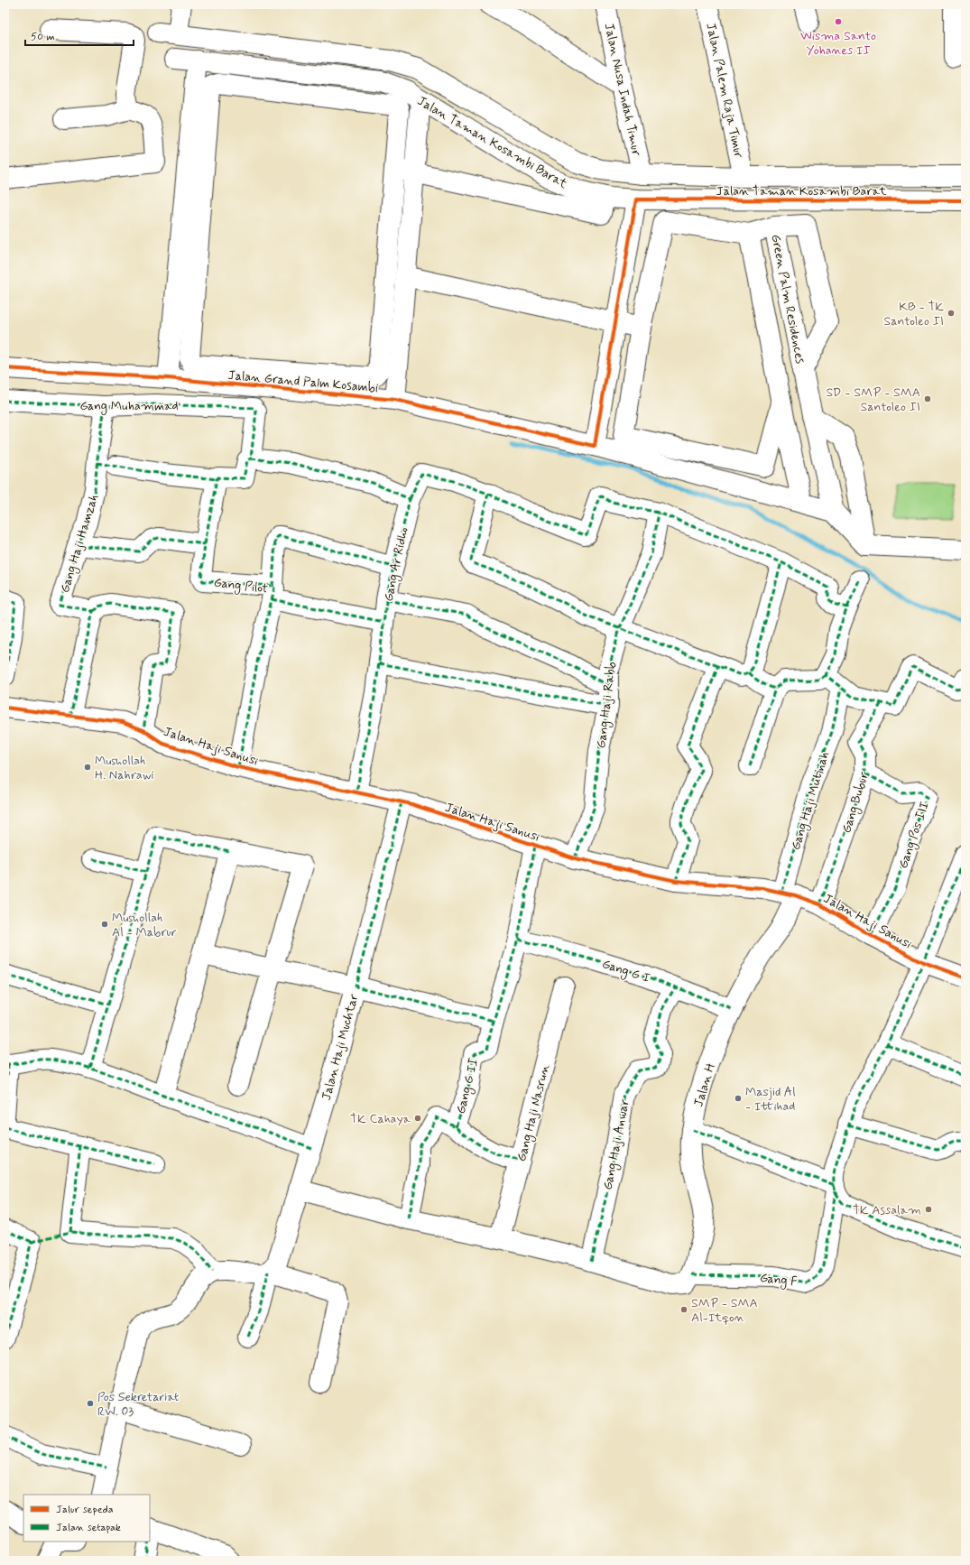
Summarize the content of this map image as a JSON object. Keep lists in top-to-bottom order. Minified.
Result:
{"streets":{"street":["Jalan Nusa Indah Timur","Jalan Palem Raja Timur","Jalan Taman Kosambi Barat","Green Palm Residences","Jalan Grand Palm Kosambi","Gang Muhammad","Gang Haji Hamzah","Gang Ar Ridho","Gang Pilot","Gang Haji Rabb","Jalan Haji Sanusi","Gang Haji Mutinah","Gang Bubur","Gang Pos III","Gang G I","Jalan Haji Muchtar","Jalan H","Gang G II","Gang Haji Nasrun","Gang Haji Anwar","Gang F"]},"crossings":[["Jalan Nusa Indah Timur","Jalan Taman Kosambi Barat"],["Jalan Palem Raja Timur","Jalan Taman Kosambi Barat"],["Gang Muhammad","Gang Haji Hamzah"],["Gang Ar Ridho","Jalan Haji Sanusi"],["Gang Pilot","Jalan Haji Sanusi"],["Gang Haji Rabb","Jalan Haji Sanusi"],["Jalan Haji Sanusi","Gang Haji Mutinah"],["Jalan Haji Sanusi","Gang Bubur"],["Jalan Haji Sanusi","Gang Pos III"],["Jalan Haji Sanusi","Jalan H"],["Jalan Haji Sanusi","Gang G II"],["Jalan Haji Sanusi","Gang F"],["Gang Haji Mutinah","Jalan H"],["Gang Bubur","Gang Pos III"],["Gang G I","Jalan H"],["Gang G I","Gang G II"],["Gang G I","Gang Haji Anwar"],["Jalan H","Gang F"]],"places":["Wisma Santo Yohanes II","KB - TK Santoleo II","SD - SMP - SMA Santoleo II","Mushollah H. Nahrawi","Mushollah Al - Mabrur","Masjid Al - Ittihad","TK Cahaya","TK Assalam","SMP - SMA Al-Itqon","Pos Sekretariat RW. 03"],"legend":["Jalur sepeda","Jalan setapak"],"scale_bar":"50 m"}
